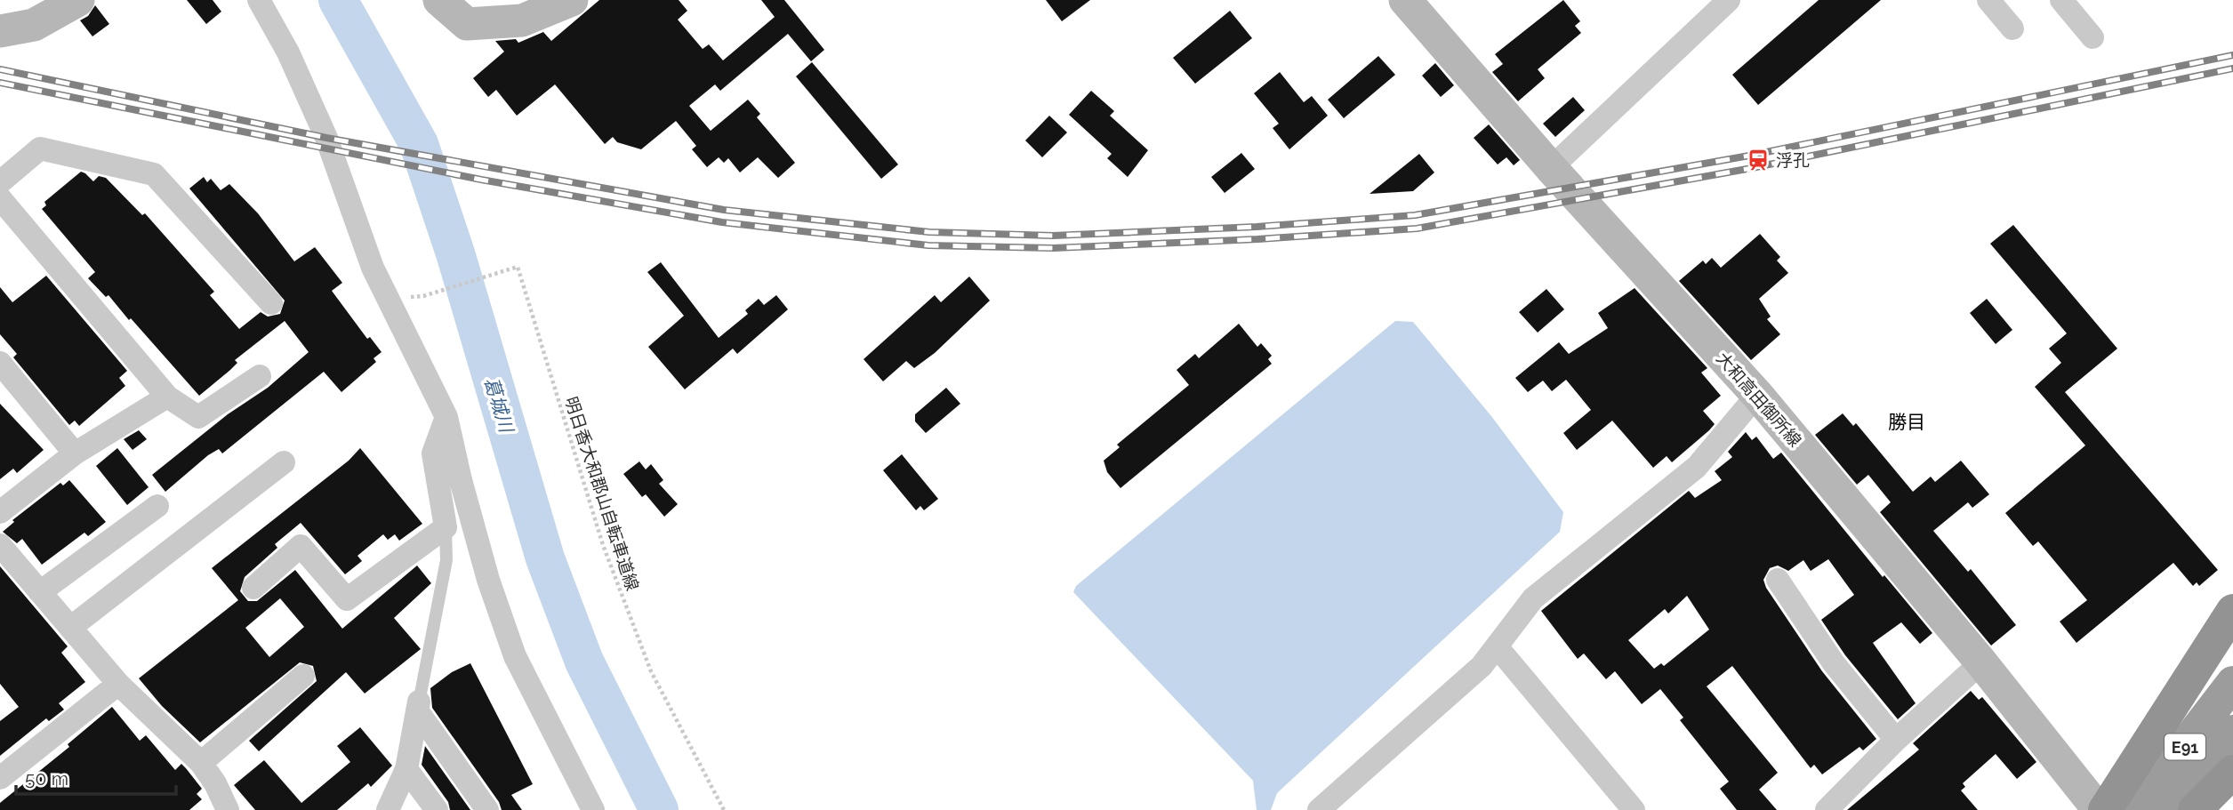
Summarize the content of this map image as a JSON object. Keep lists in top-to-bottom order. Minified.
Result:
{"streets":{"highway":["E91"],"main road":["大和高田御所線"],"path":["明日香大和郡山自転車道線"]},"districts":["勝目"],"water":["葛城川"],"places":{"station":["浮孔"]},"scale_bar":"50 m"}
